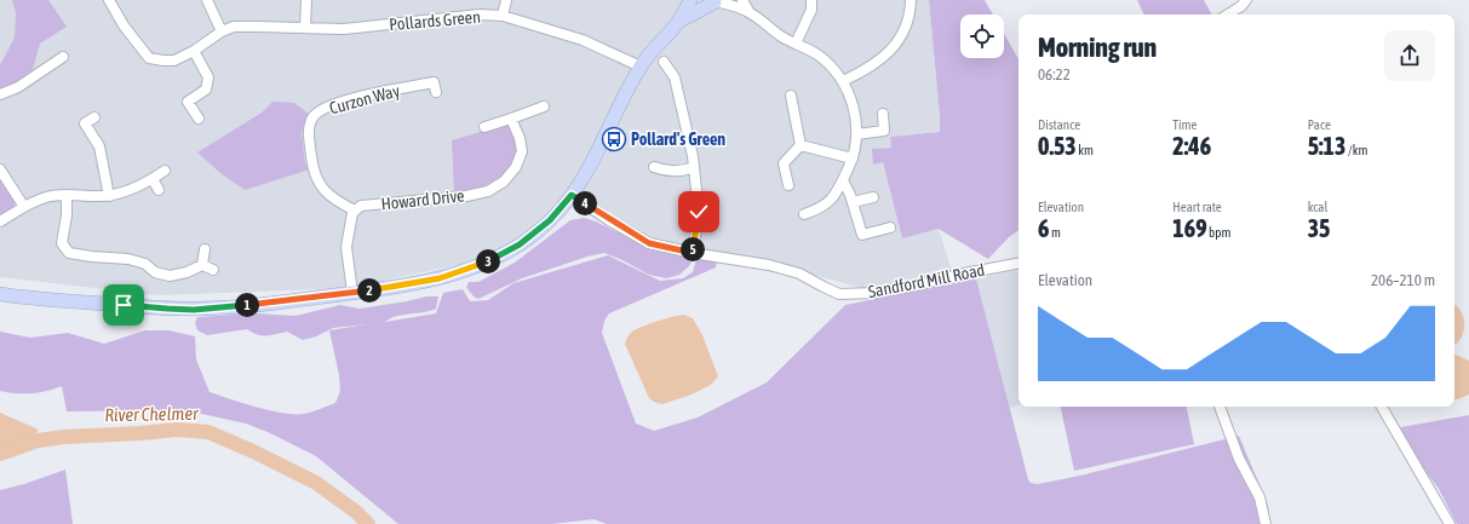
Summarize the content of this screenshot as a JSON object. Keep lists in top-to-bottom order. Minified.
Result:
{"streets":{"street":["Pollards Green","Curzon Way","Howard Drive","Sandford Mill Road"]},"crossings":[["Curzon Way","Howard Drive"]],"water":["River Chelmer"],"places":{"bus stop":["Pollard's Green"]},"page":{"heading":["Morning run","06:22"],"stats":[["Distance","0.53 km"],["Time","2:46"],["Pace","5:13 /km"],["Elevation","6 m"],["Heart rate","169 bpm"],["kcal","35"]],"pins":["4","5","3","2","1"],"chart":["Elevation","206–210 m"]}}
